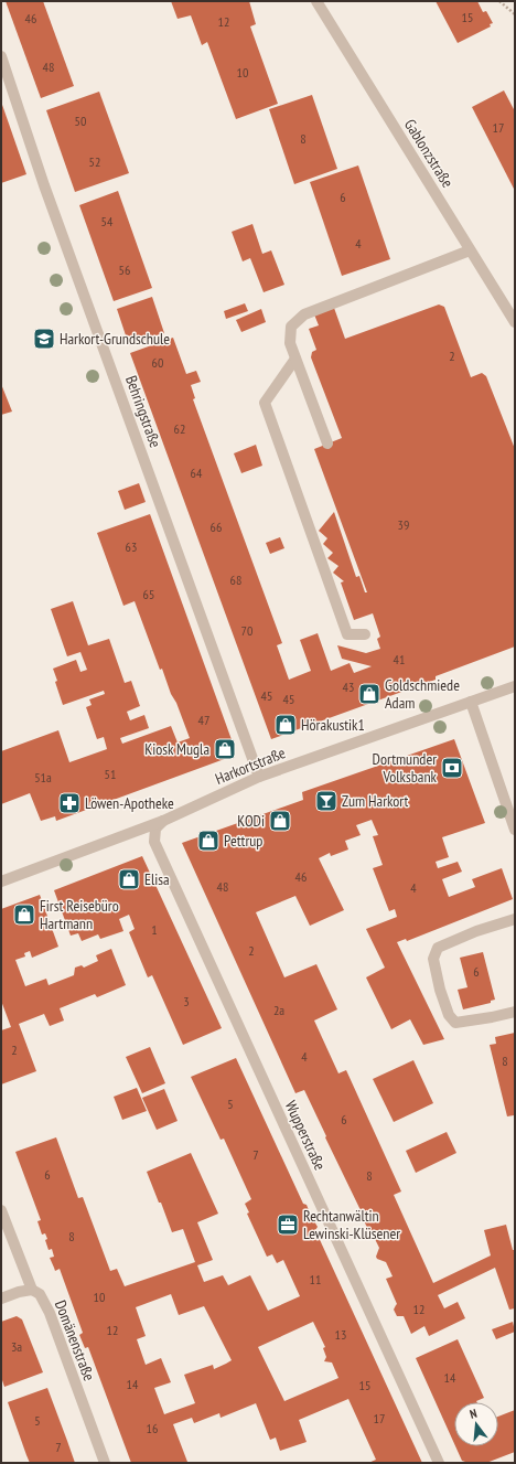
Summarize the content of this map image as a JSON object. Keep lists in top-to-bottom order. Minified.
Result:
{"streets":{"street":["Gablonzstraße","Behringstraße","Harkortstraße","Wupperstraße","Domänenstraße"]},"crossings":[["Behringstraße","Harkortstraße"],["Harkortstraße","Wupperstraße"]],"places":{"school or university":["Harkort-Grundschule"],"shop":["Goldschmiede Adam","Hörakustik1","Kiosk Mugla","KODi","Pettrup","Elisa","First Reisebüro Hartmann"],"bank":["Dortmunder Volksbank"],"bar":["Zum Harkort"],"pharmacy":["Löwen-Apotheke"],"office":["Rechtanwältin Lewinski-Klüsener"]},"house_numbers":["15","46","12","48","10","50","17","8","52","6","54","4","56","2","60","62","64","39","66","63","68","65","70","41","43","45","45","47","51","51a","46","48","4","1","2","6","3","2a","2","4","8","5","6","7","6","8","8","11","10","12","12","13","3a","14","14","15","17","5","16","7"],"north":"top"}
